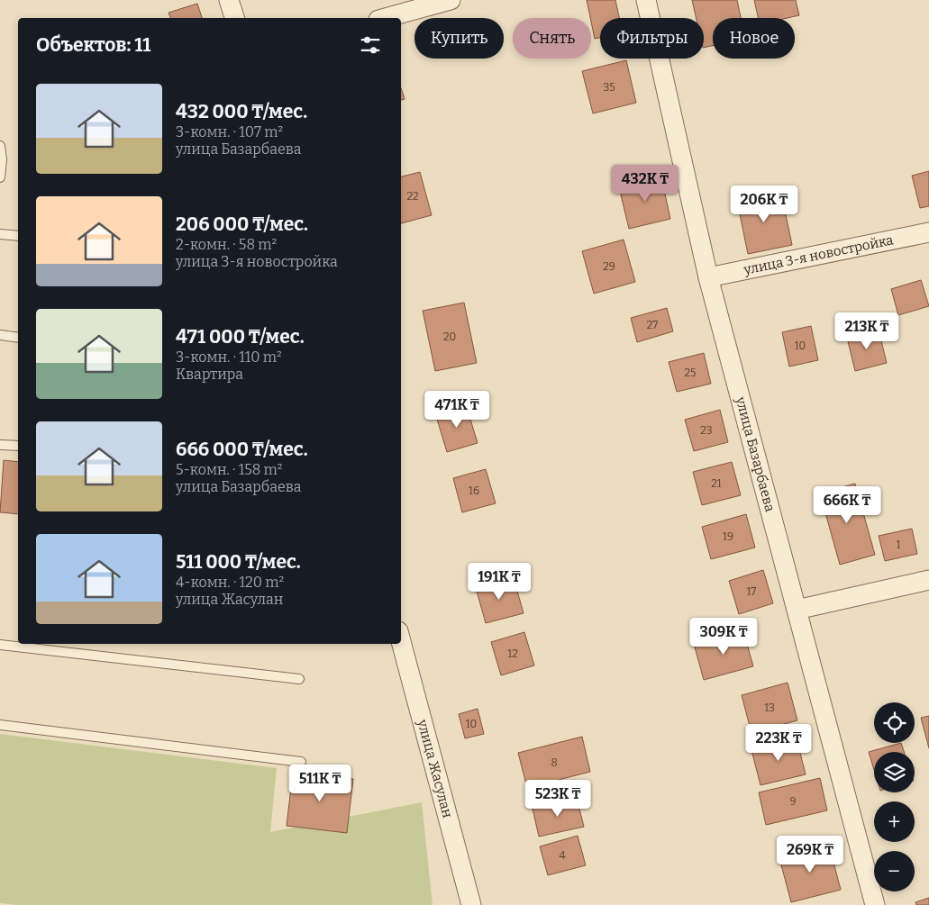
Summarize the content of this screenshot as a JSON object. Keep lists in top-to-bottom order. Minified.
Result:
{"streets":{"street":["улица 3-я новостройка","улица Базарбаева","улица Жасулан"]},"crossings":[["улица 3-я новостройка","улица Базарбаева"]],"house_numbers":["35","22","29","27","20","10","25","23","21","16","19","1","17","12","13","10","8","9","4"],"page":{"chip":["Купить","Снять","Фильтры","Новое"],"heading":"Объектов: 11","list":[{"name":"432 000 ₸/мес.","note":"3-комн. · 107 m² · улица Базарбаева"},{"name":"206 000 ₸/мес.","note":"2-комн. · 58 m² · улица 3-я новостройка"},{"name":"471 000 ₸/мес.","note":"3-комн. · 110 m² · Квартира"},{"name":"666 000 ₸/мес.","note":"5-комн. · 158 m² · улица Базарбаева"},{"name":"511 000 ₸/мес.","note":"4-комн. · 120 m² · улица Жасулан"}],"price":["432K ₸","206K ₸","213K ₸","471K ₸","666K ₸","191K ₸","309K ₸","223K ₸","511K ₸","523K ₸","269K ₸"],"map_buttons":["+","−"]}}
